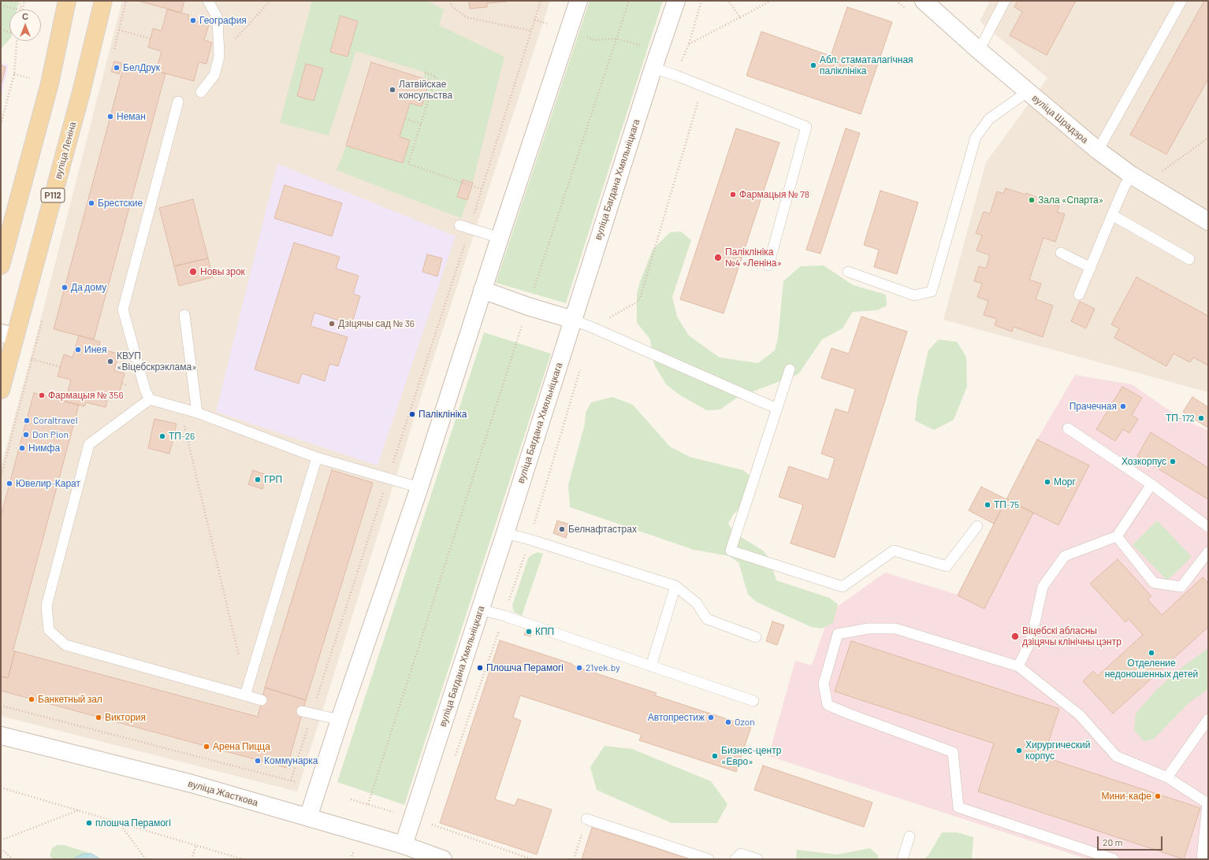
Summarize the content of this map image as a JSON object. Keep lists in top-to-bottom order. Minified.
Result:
{"streets":{"main road":["вуліца Леніна","Р112"],"street":["вуліца Шрадэра","вуліца Багдана Хмяльніцкага","вуліца Жасткова"]},"crossings":[["вуліца Багдана Хмяльніцкага","вуліца Жасткова"]],"places":["География","Абл. стаматалагічная паліклініка","БелДрук","Латвійскае консульства","Неман","Фармацыя № 78","Зала «Спарта»","Брестские","Паліклініка №4 «Леніна»","Новы зрок","Да дому","Дзіцячы сад № 36","Инея","КВУП «Віцебскрэклама»","Фармацыя № 356","Прачечная","Паліклініка","ТП-172","Coraltravel","Don Pion","ТП-26","Нимфа","Хозкорпус","ГРП","Морг","Ювелир-Карат","ТП-75","Белнафтастрах","КПП","Віцебскі абласны дзіцячы клінічны цэнтр","Отделение недоношенных детей","Плошча Перамогі","21vek.by","Банкетный зал","Виктория","Автопрестиж","Ozon","Арена Пицца","Хирургический корпус","Бизнес-центр «Евро»","Коммунарка","Мини-кафе","плошча Перамогі"],"scale_bar":"20 m","north":"top"}
